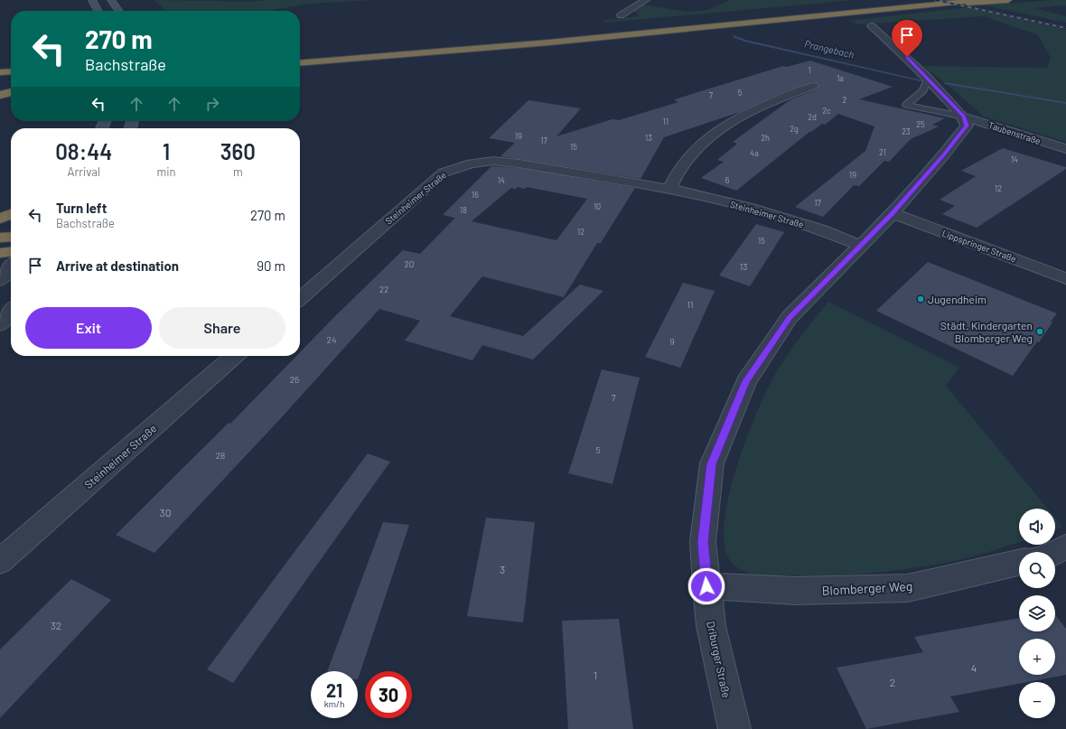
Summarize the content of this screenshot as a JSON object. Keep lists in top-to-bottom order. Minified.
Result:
{"streets":{"street":["Taubenstraße","Steinheimer Straße","Lippspringer Straße","Blomberger Weg","Driburger Straße"]},"crossings":[["Taubenstraße","Driburger Straße"],["Steinheimer Straße","Driburger Straße"],["Lippspringer Straße","Driburger Straße"],["Blomberger Weg","Driburger Straße"]],"water":["Prangebach"],"places":["Jugendheim","Städt. Kindergarten Blomberger Weg"],"house_numbers":["1","1a","5","7","2","2c","2d","11","25","2g","23","19","13","2h","17","15","21","4a","14","19","14","6","12","16","17","10","18","12","15","20","13","22","11","24","9","26","7","5","28","30","3","32","4","1","2"],"page":{"turn":["270 m","Bachstraße"],"eta":["08:44","Arrival","1","min","360","m"],"list":[{"name":"Turn left","note":"Bachstraße","value":"270 m"},{"name":"Arrive at destination","value":"90 m"}],"buttons":["Exit","Share"],"map_buttons":["+","−"],"speed":"21 km/h","limit":"30"}}
